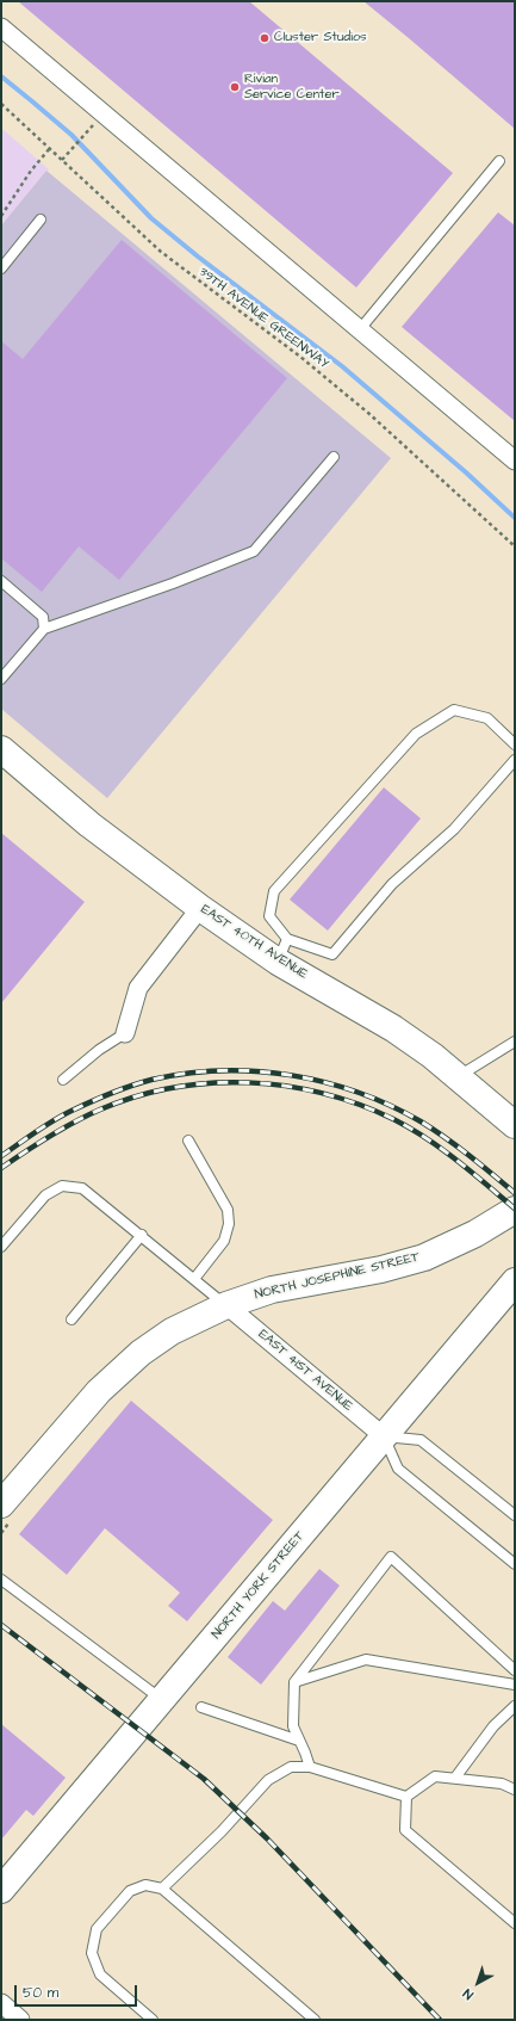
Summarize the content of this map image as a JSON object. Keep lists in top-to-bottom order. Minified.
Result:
{"streets":{"main road":["EAST 40TH AVENUE","NORTH JOSEPHINE STREET","NORTH YORK STREET"],"street":["EAST 41ST AVENUE"],"path":["39TH AVENUE GREENWAY"]},"crossings":[["NORTH JOSEPHINE STREET","EAST 41ST AVENUE"],["EAST 41ST AVENUE","NORTH YORK STREET"]],"places":["Cluster Studios","Rivian Service Center"],"scale_bar":"50 m","north":"bottom left"}
